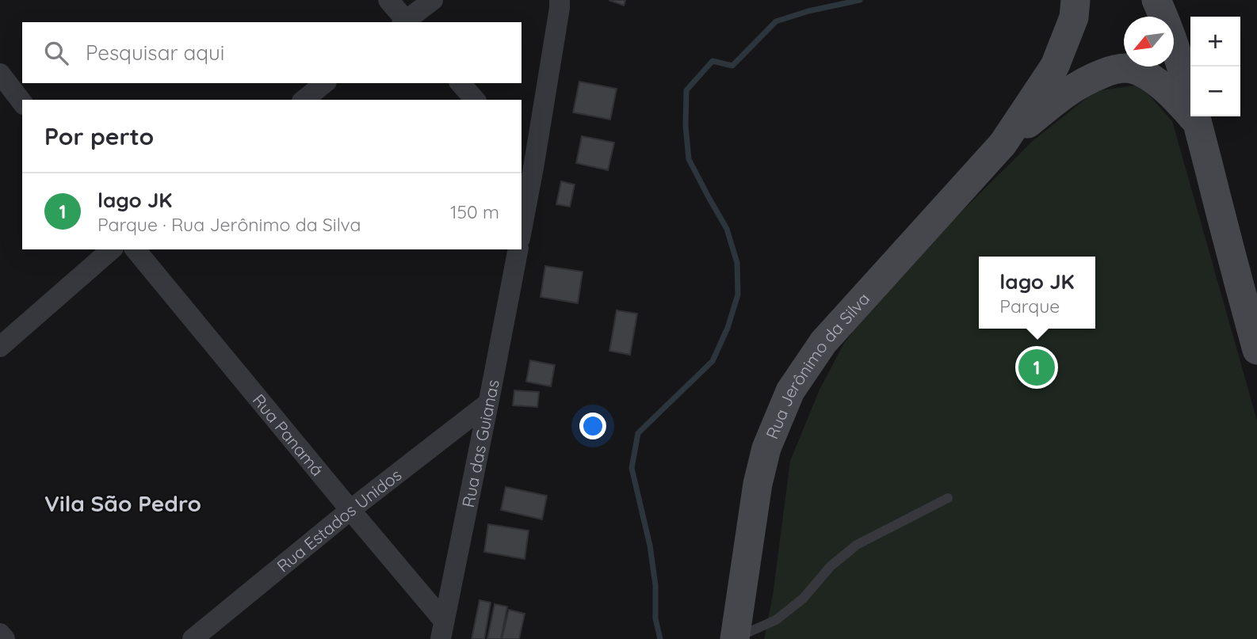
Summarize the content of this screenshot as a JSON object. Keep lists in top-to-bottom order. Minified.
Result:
{"streets":{"main road":["Rua Jerônimo da Silva"],"street":["Rua Panamá","Rua das Guianas","Rua Estados Unidos"]},"crossings":[["Rua Panamá","Rua das Guianas"],["Rua Panamá","Rua Estados Unidos"],["Rua das Guianas","Rua Estados Unidos"]],"districts":["Vila São Pedro"],"north":"bottom left","page":{"map_buttons":["+","−"],"search":"Pesquisar aqui","heading":"Por perto","list":[{"mark":"1","name":"lago JK","note":"Parque · Rua Jerônimo da Silva","value":"150 m"}],"popup":["lago JK","Parque"],"pins":"1"}}
